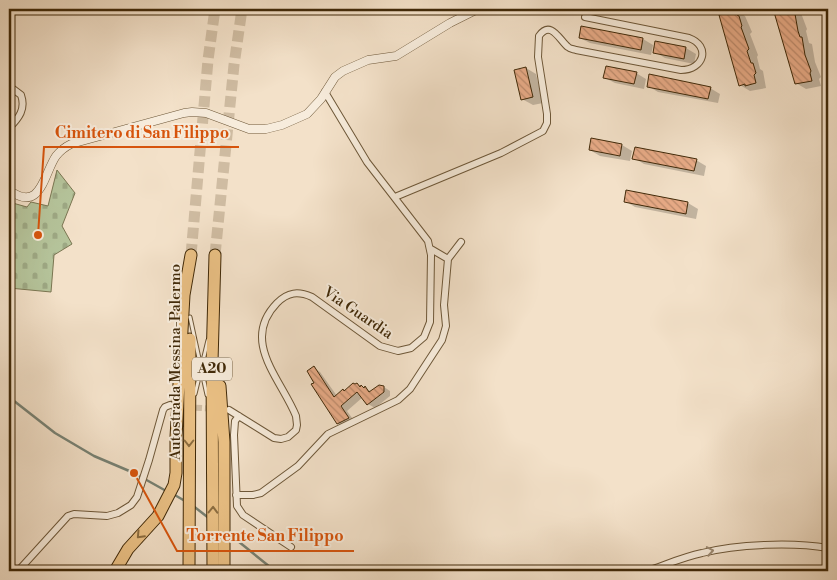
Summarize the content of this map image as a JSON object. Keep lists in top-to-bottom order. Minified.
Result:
{"streets":{"highway":["Autostrada Messina-Palermo","A20"],"street":["Via Guardia"]},"places":["Cimitero di San Filippo","Torrente San Filippo"]}
